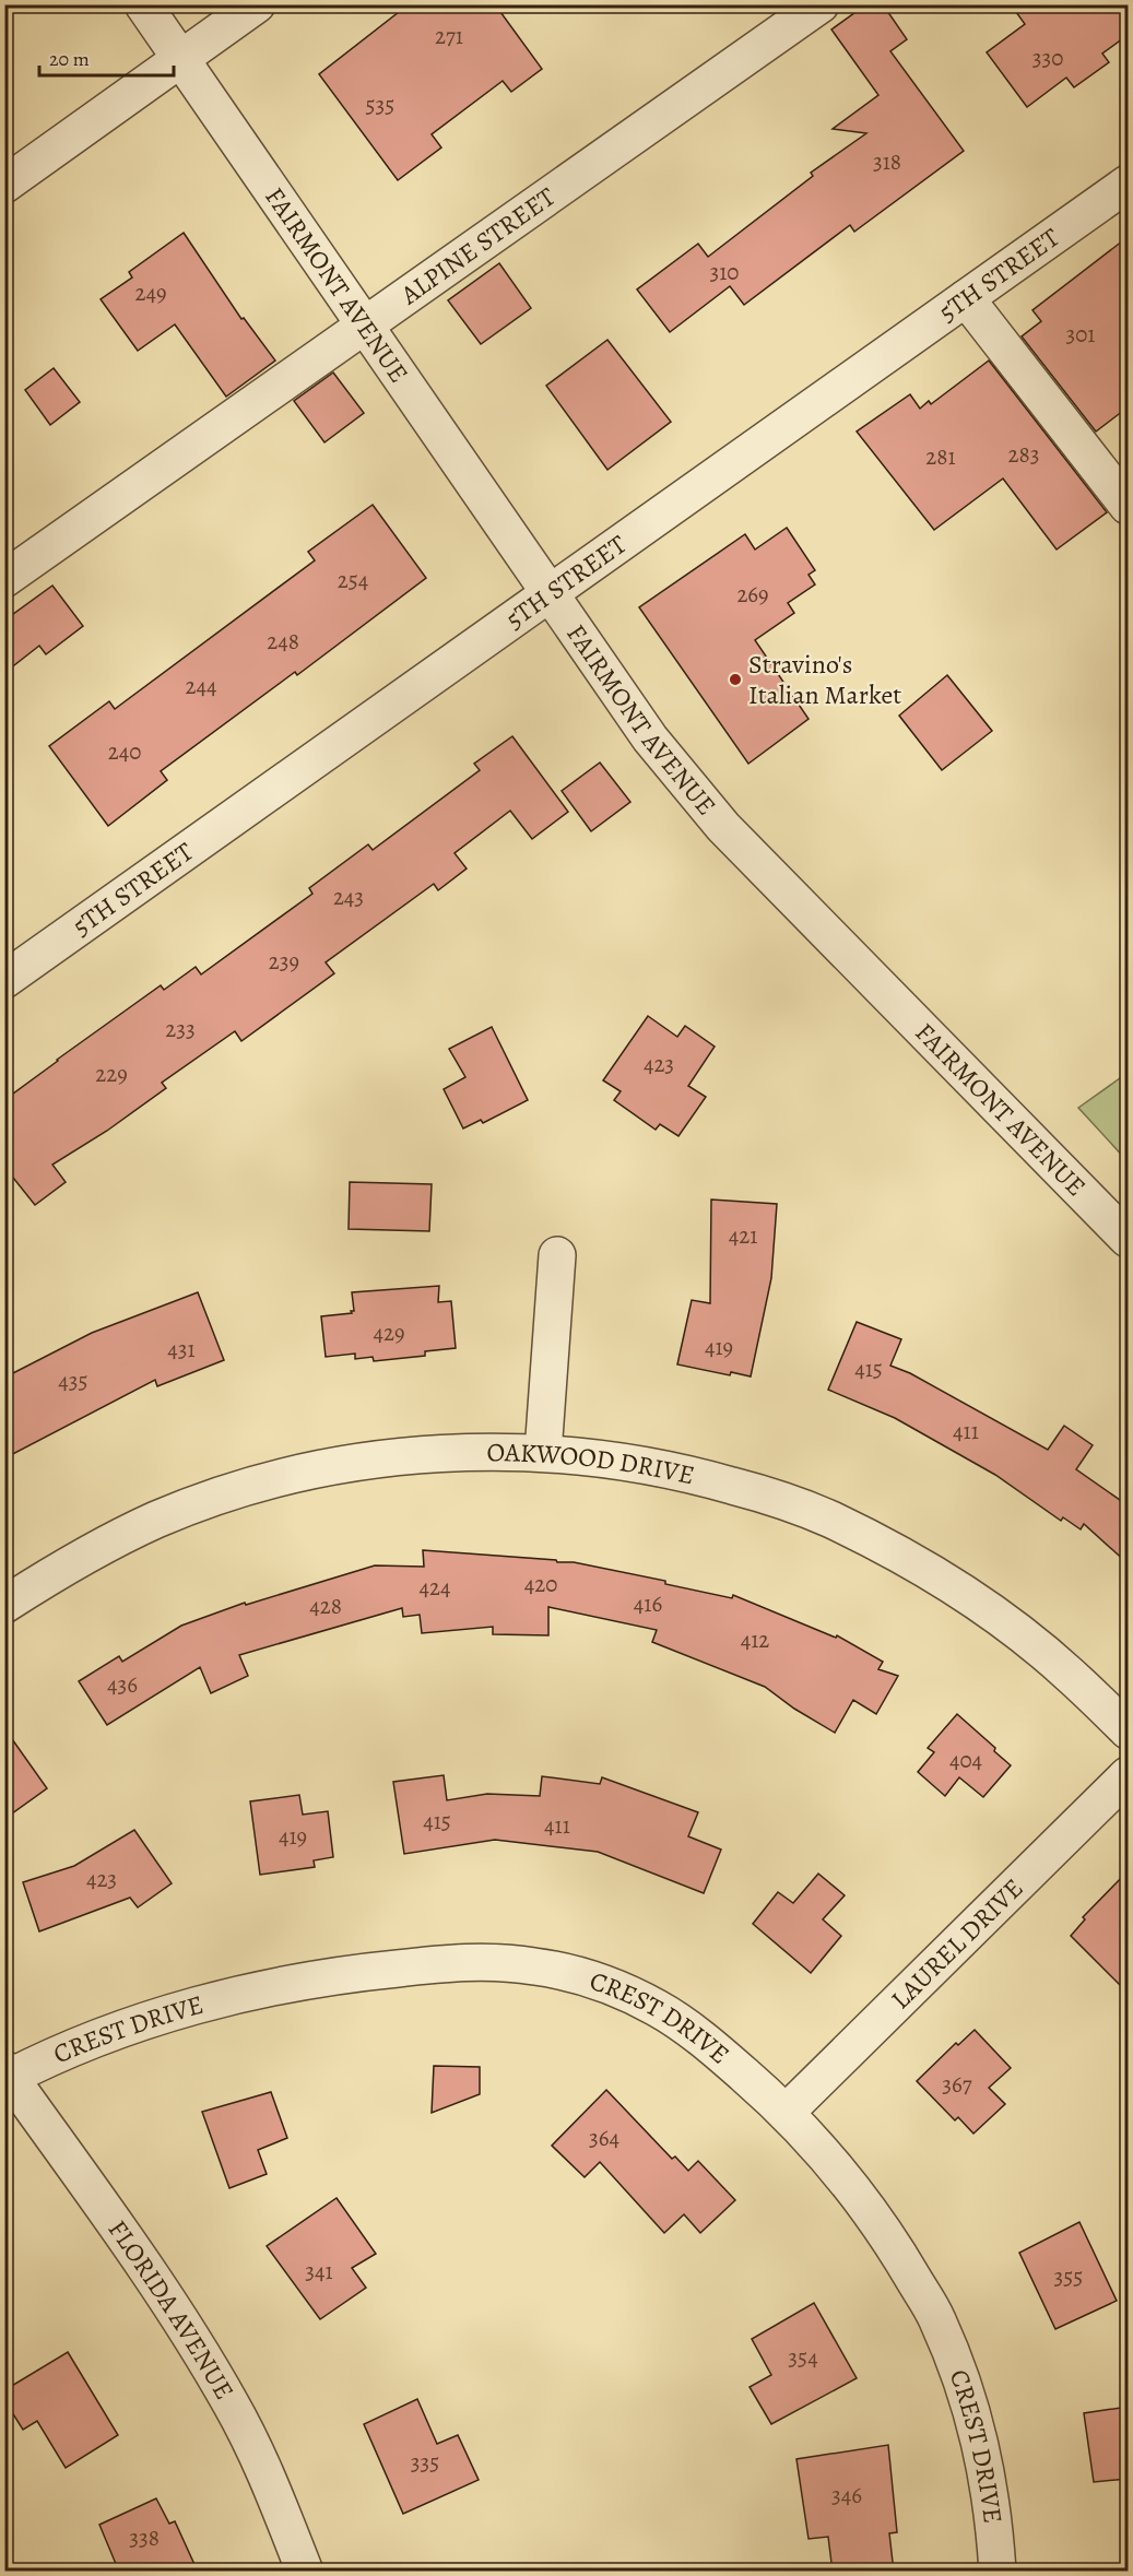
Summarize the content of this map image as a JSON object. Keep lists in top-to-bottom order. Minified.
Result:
{"streets":{"street":["ALPINE STREET","5TH STREET","FAIRMONT AVENUE","OAKWOOD DRIVE","LAUREL DRIVE","CREST DRIVE","FLORIDA AVENUE"]},"crossings":[["ALPINE STREET","FAIRMONT AVENUE"],["5TH STREET","FAIRMONT AVENUE"],["LAUREL DRIVE","CREST DRIVE"],["CREST DRIVE","FLORIDA AVENUE"]],"places":["Stravino's Italian Market"],"house_numbers":["271","330","535","318","310","249","301","283","281","254","269","248","244","240","243","239","233","423","229","421","429","419","431","415","435","411","420","424","416","428","412","436","404","415","411","419","423","367","364","341","355","354","335","346","338"],"scale_bar":"20 m"}
